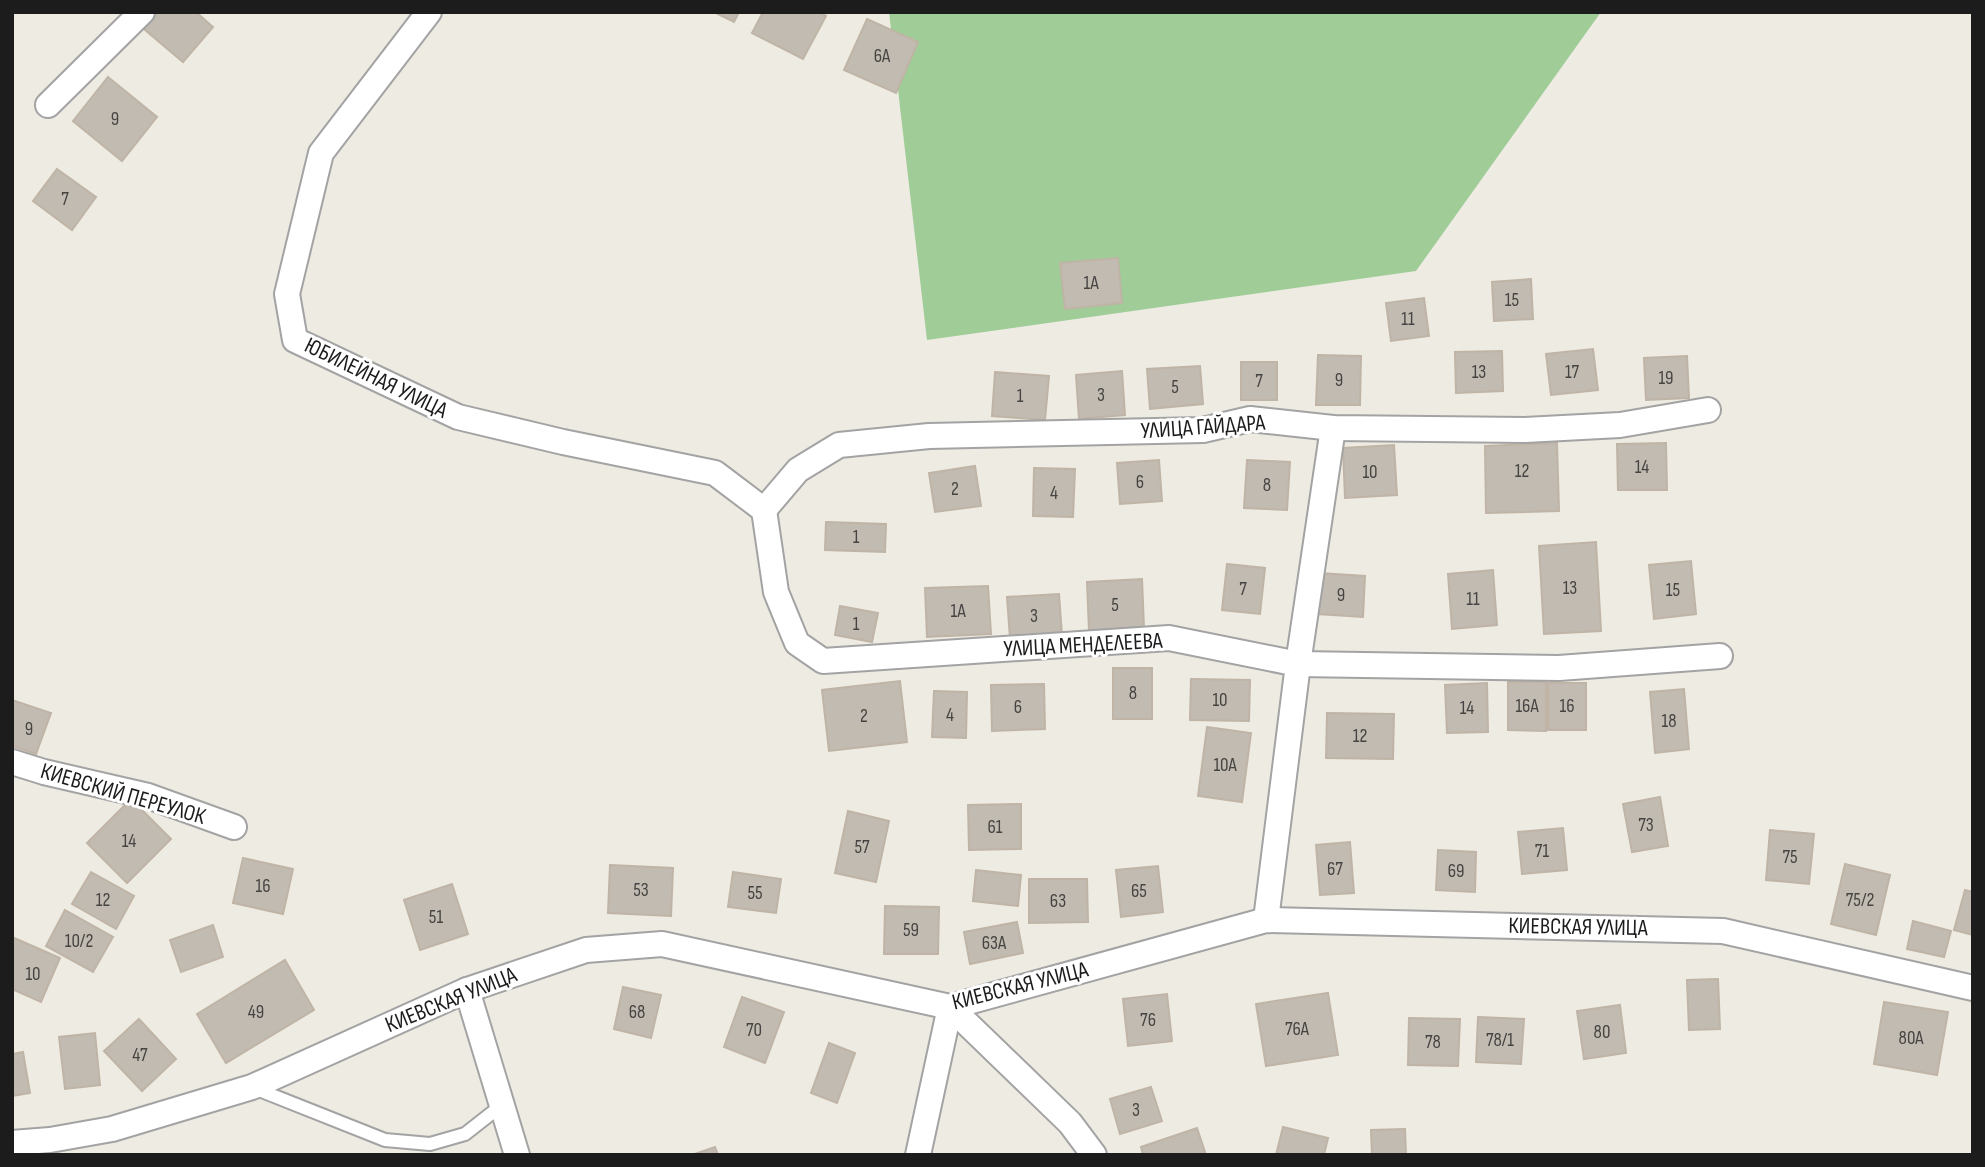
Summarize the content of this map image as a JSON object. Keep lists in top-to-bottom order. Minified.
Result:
{"streets":{"street":["ЮБИЛЕЙНАЯ УЛИЦА","УЛИЦА ГАЙДАРА","УЛИЦА МЕНДЕЛЕЕВА","КИЕВСКИЙ ПЕРЕУЛОК","КИЕВСКАЯ УЛИЦА"]},"crossings":[["ЮБИЛЕЙНАЯ УЛИЦА","УЛИЦА ГАЙДАРА"],["ЮБИЛЕЙНАЯ УЛИЦА","УЛИЦА МЕНДЕЛЕЕВА"],["УЛИЦА ГАЙДАРА","УЛИЦА МЕНДЕЛЕЕВА"]],"house_numbers":["6А","9","7","1А","15","11","13","17","19","9","7","5","3","1","14","12","10","6","8","2","4","1","13","7","15","9","11","5","1А","3","1","8","10","16А","16","6","14","4","2","18","9","12","10А","73","61","14","57","71","75","67","69","16","53","65","55","12","75/2","63","51","59","10/2","63А","10","49","68","76","76А","70","80","80А","78/1","78","47","3"]}
